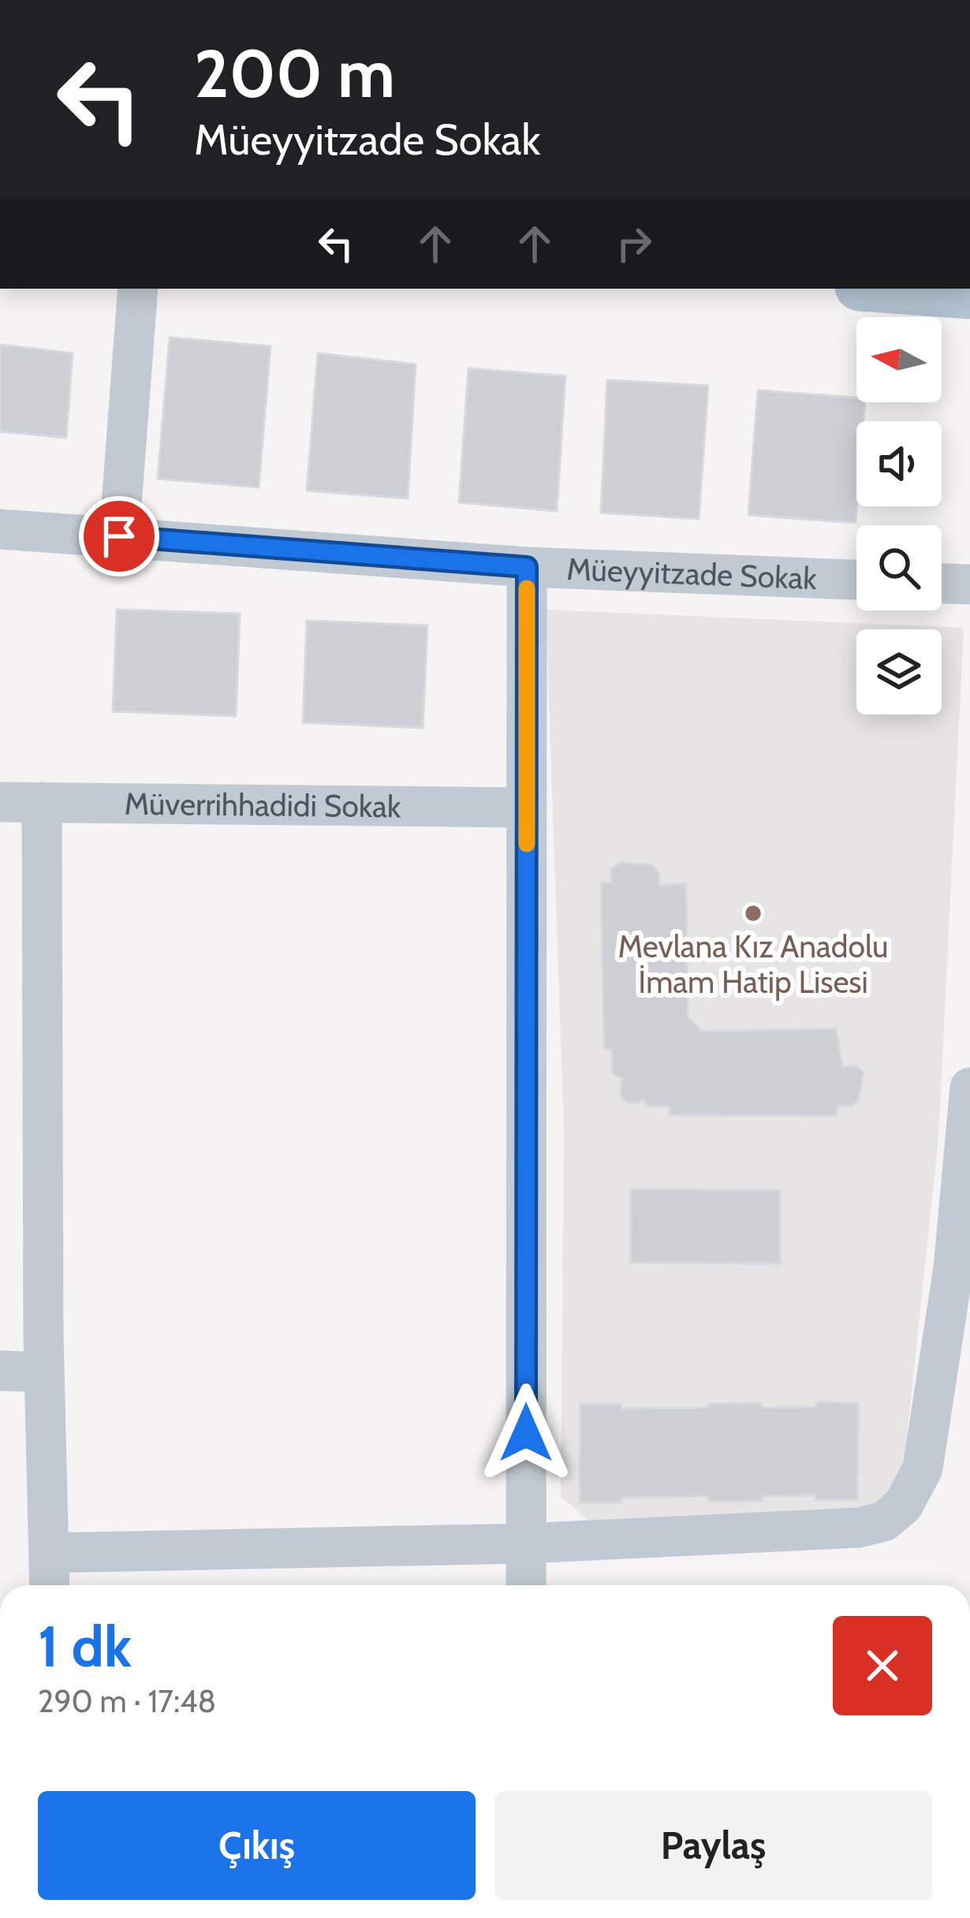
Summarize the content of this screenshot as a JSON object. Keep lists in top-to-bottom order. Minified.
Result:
{"streets":{"street":["Müeyyitzade Sokak","Müverrihhadidi Sokak"]},"places":["Mevlana Kız Anadolu İmam Hatip Lisesi"],"north":"left","page":{"turn":["200 m","Müeyyitzade Sokak"],"heading":["1 dk","290 m · 17:48"],"buttons":["Çıkış","Paylaş"]}}
